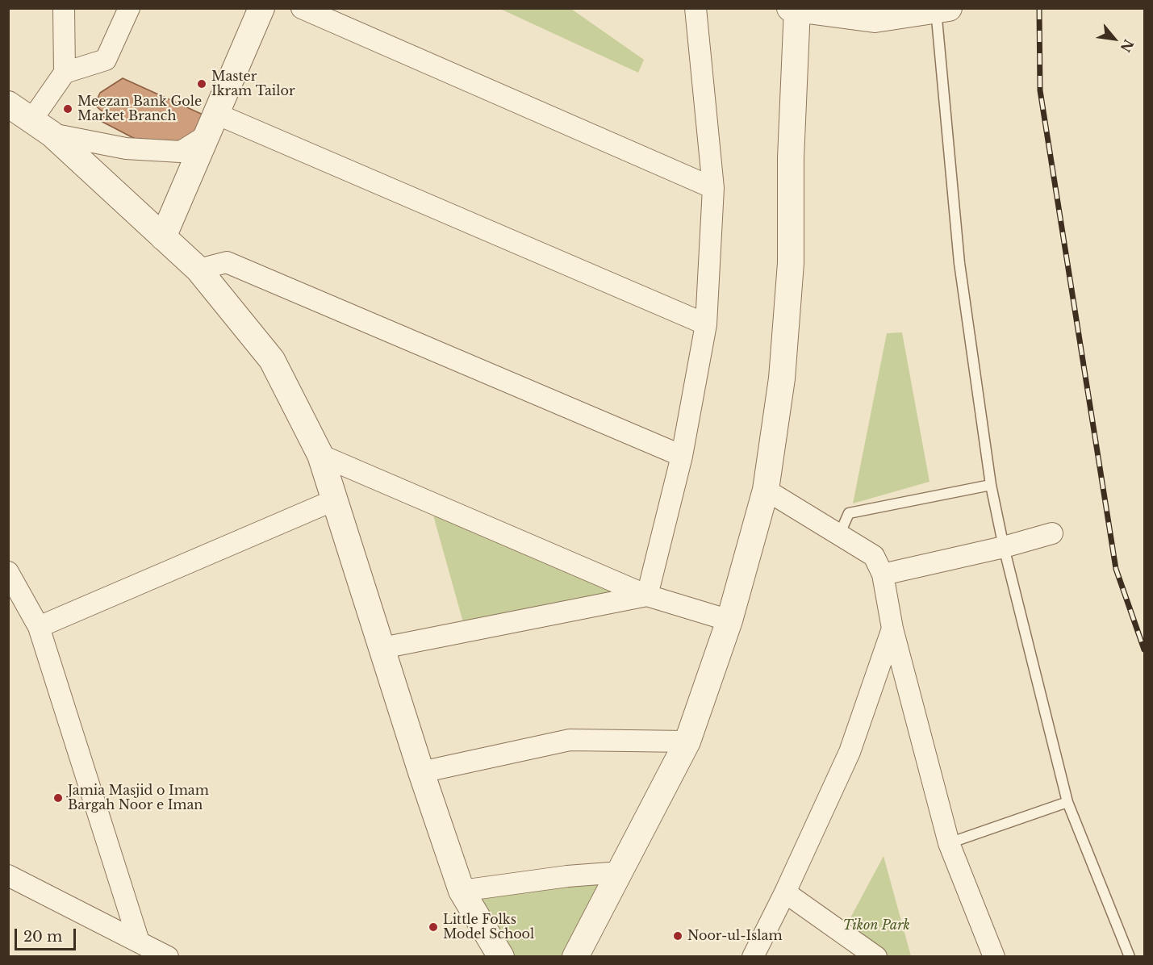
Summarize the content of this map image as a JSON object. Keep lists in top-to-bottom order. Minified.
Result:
{"parks":["Tikon Park"],"places":["Master Ikram Tailor","Meezan Bank Gole Market Branch","Jamia Masjid o Imam Bargah Noor e Iman","Little Folks Model School","Noor-ul-Islam"],"scale_bar":"20 m","north":"bottom right"}
